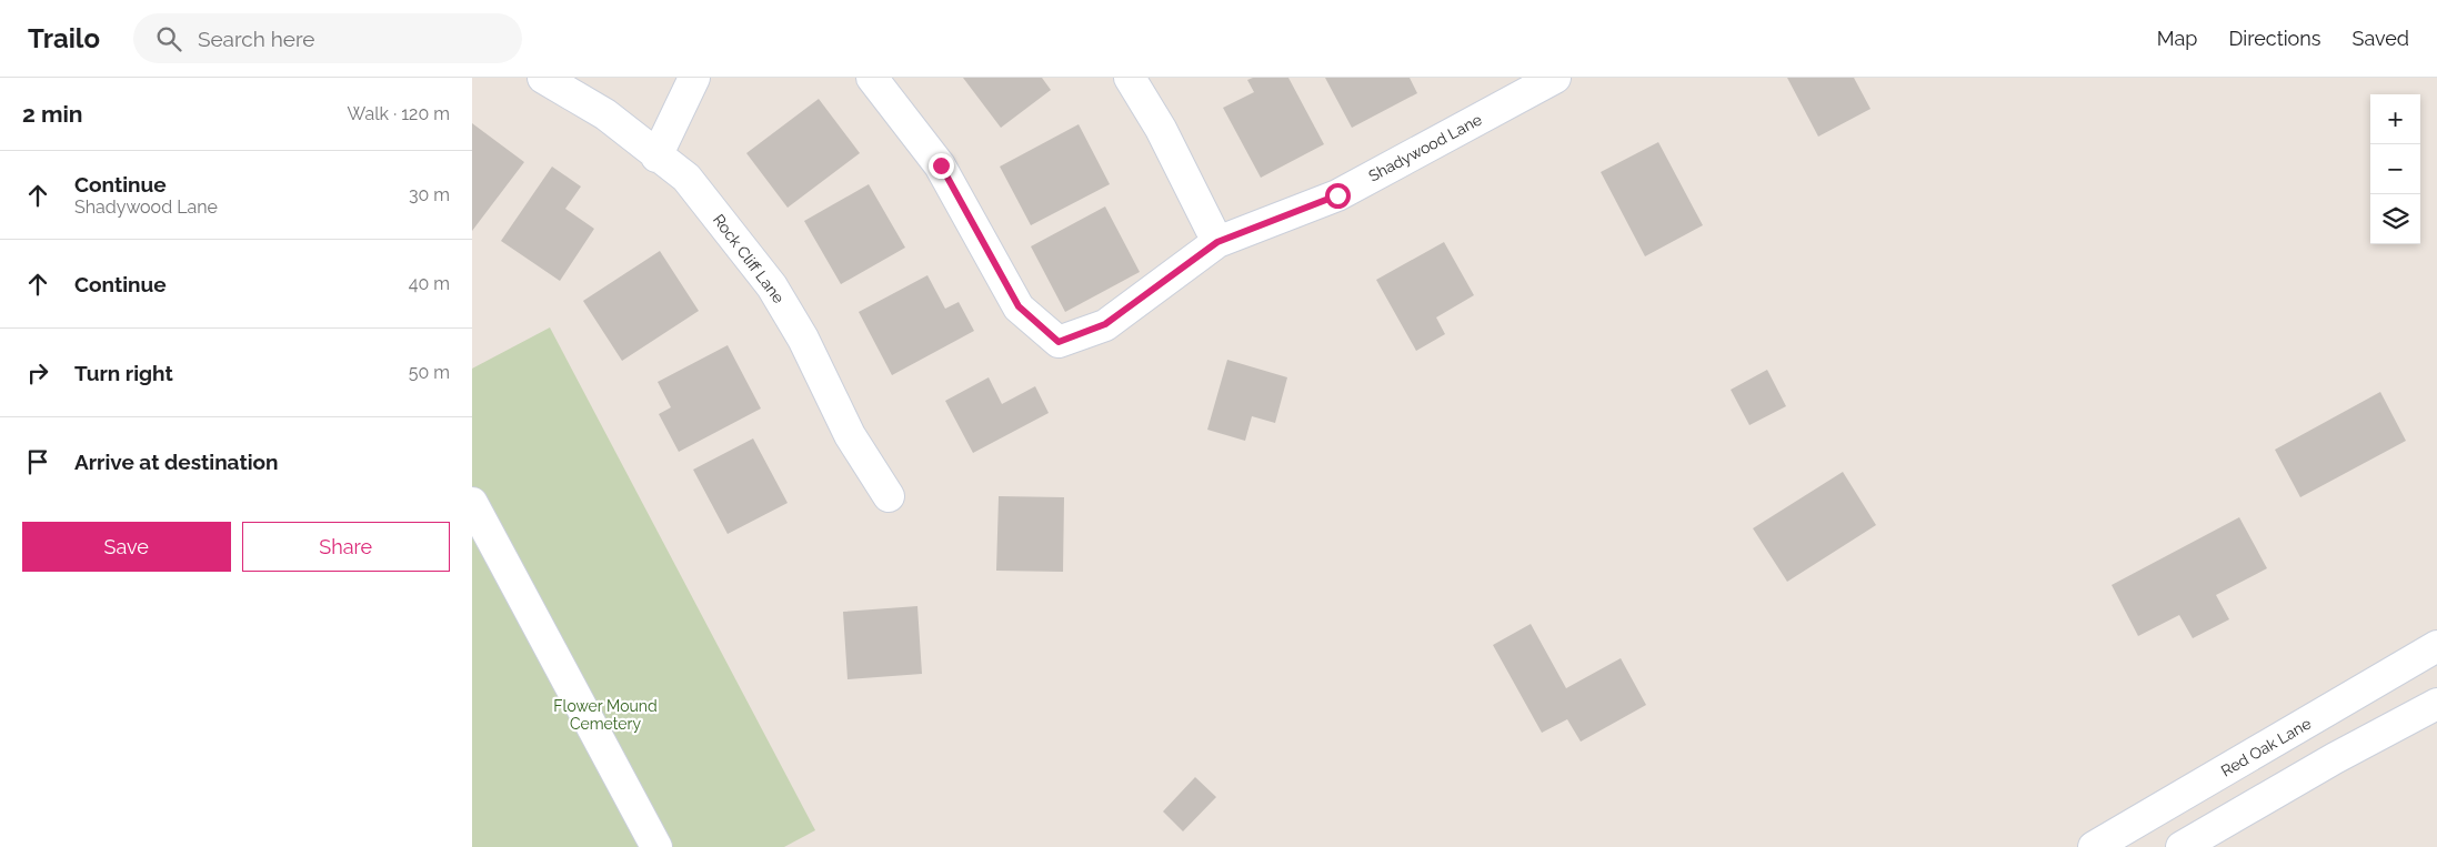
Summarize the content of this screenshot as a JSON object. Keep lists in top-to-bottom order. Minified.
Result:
{"streets":{"street":["Shadywood Lane","Rock Cliff Lane","Red Oak Lane"]},"parks":["Flower Mound Cemetery"],"page":{"header":"Trailo","search":"Search here","nav":["Map","Directions","Saved"],"heading":["2 min","Walk · 120 m"],"map_buttons":["+","−"],"list":[["Continue","Shadywood Lane","30 m"],["Continue","40 m"],["Turn right","50 m"],"Arrive at destination"],"buttons":["Save","Share"]}}
